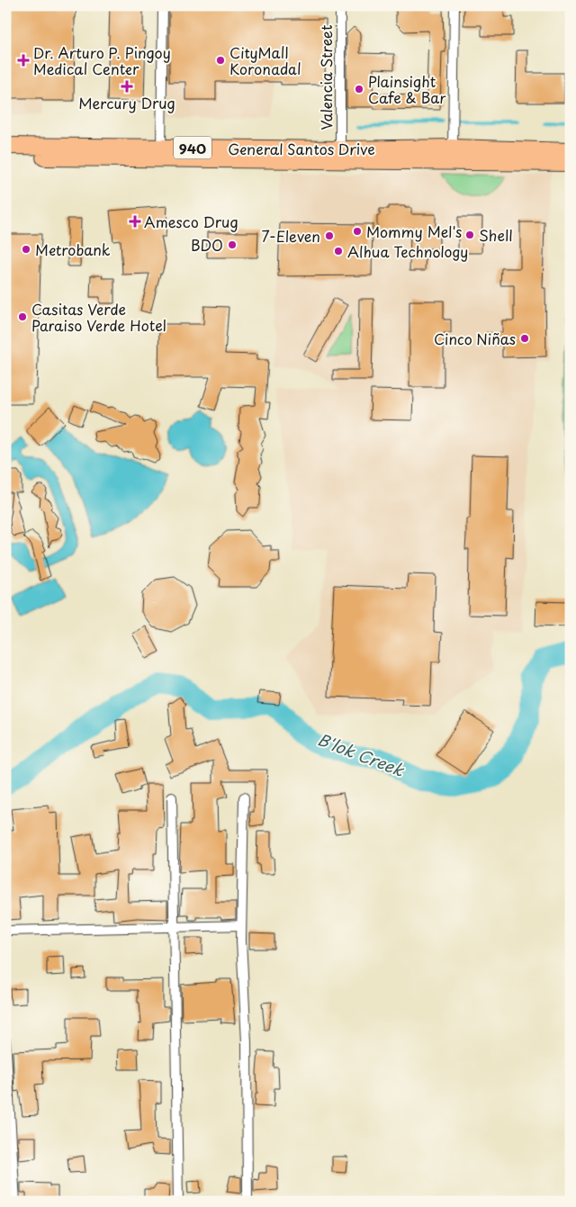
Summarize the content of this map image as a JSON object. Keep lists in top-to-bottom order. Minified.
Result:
{"streets":{"highway":["940","General Santos Drive"],"street":["Valencia Street"]},"crossings":[["Valencia Street","General Santos Drive"]],"water":["B'lok Creek"],"places":{"health":["Dr. Arturo P. Pingoy Medical Center","Mercury Drug","Amesco Drug"],"other":["CityMall Koronadal","Plainsight Cafe & Bar","Mommy Mel's","Shell","7-Eleven","BDO","Metrobank","Alhua Technology","Casitas Verde Paraiso Verde Hotel","Cinco Niñas"]}}
